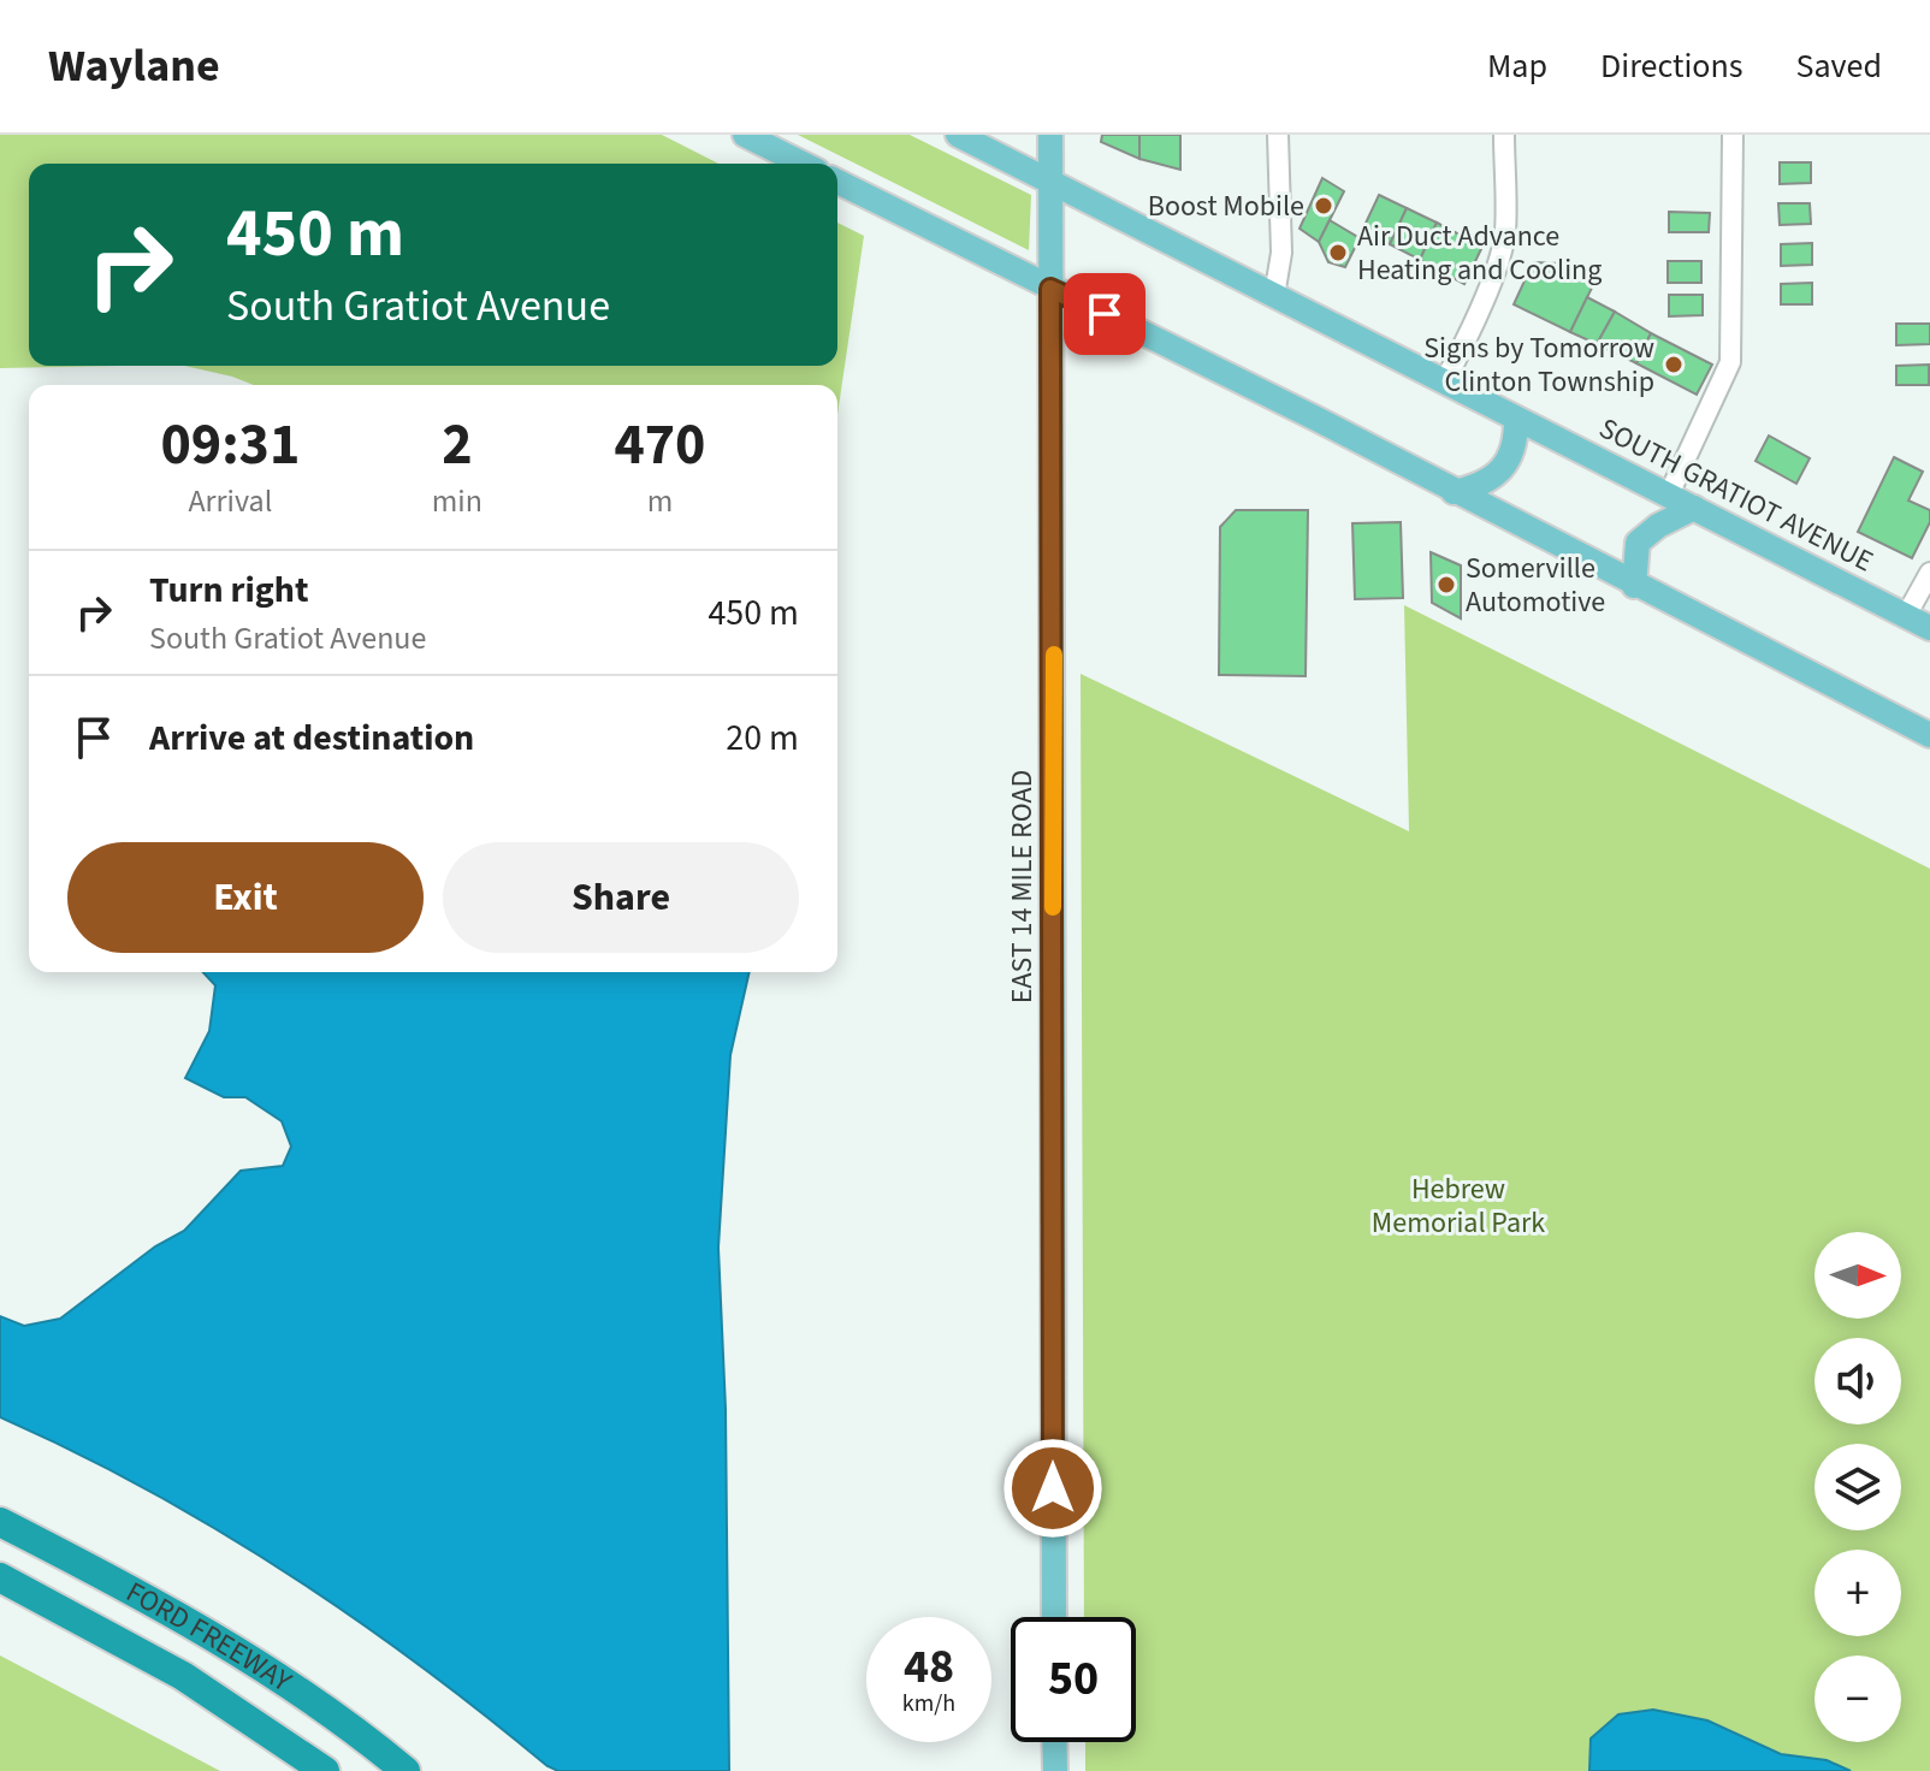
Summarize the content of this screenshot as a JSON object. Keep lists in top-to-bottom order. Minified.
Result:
{"streets":{"highway":["FORD FREEWAY"],"main road":["SOUTH GRATIOT AVENUE","EAST 14 MILE ROAD"]},"crossings":[["SOUTH GRATIOT AVENUE","EAST 14 MILE ROAD"]],"parks":["Hebrew Memorial Park"],"places":["Boost Mobile","Air Duct Advance Heating and Cooling","Signs by Tomorrow Clinton Township","Somerville Automotive"],"north":"right","page":{"header":"Waylane","nav":["Map","Directions","Saved"],"turn":["450 m","South Gratiot Avenue"],"eta":["09:31","Arrival","2","min","470","m"],"list":[{"name":"Turn right","note":"South Gratiot Avenue","value":"450 m"},{"name":"Arrive at destination","value":"20 m"}],"buttons":["Exit","Share"],"map_buttons":["+","−"],"speed":"48 km/h","limit":"50"}}
